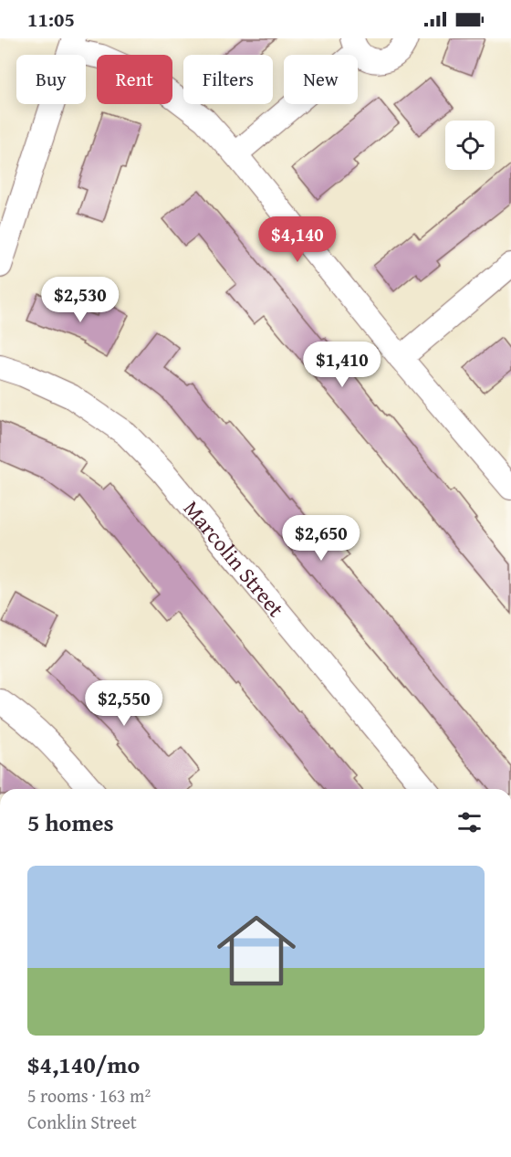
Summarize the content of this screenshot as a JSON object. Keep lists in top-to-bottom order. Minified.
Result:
{"streets":{"street":["Marcolin Street"]},"page":{"status":"11:05","chip":["Buy","Rent","Filters","New"],"price":["$4,140","$2,530","$1,410","$2,650","$2,550"],"heading":"5 homes","list":[{"name":"$4,140/mo","note":"5 rooms · 163 m² · Conklin Street"}]}}
